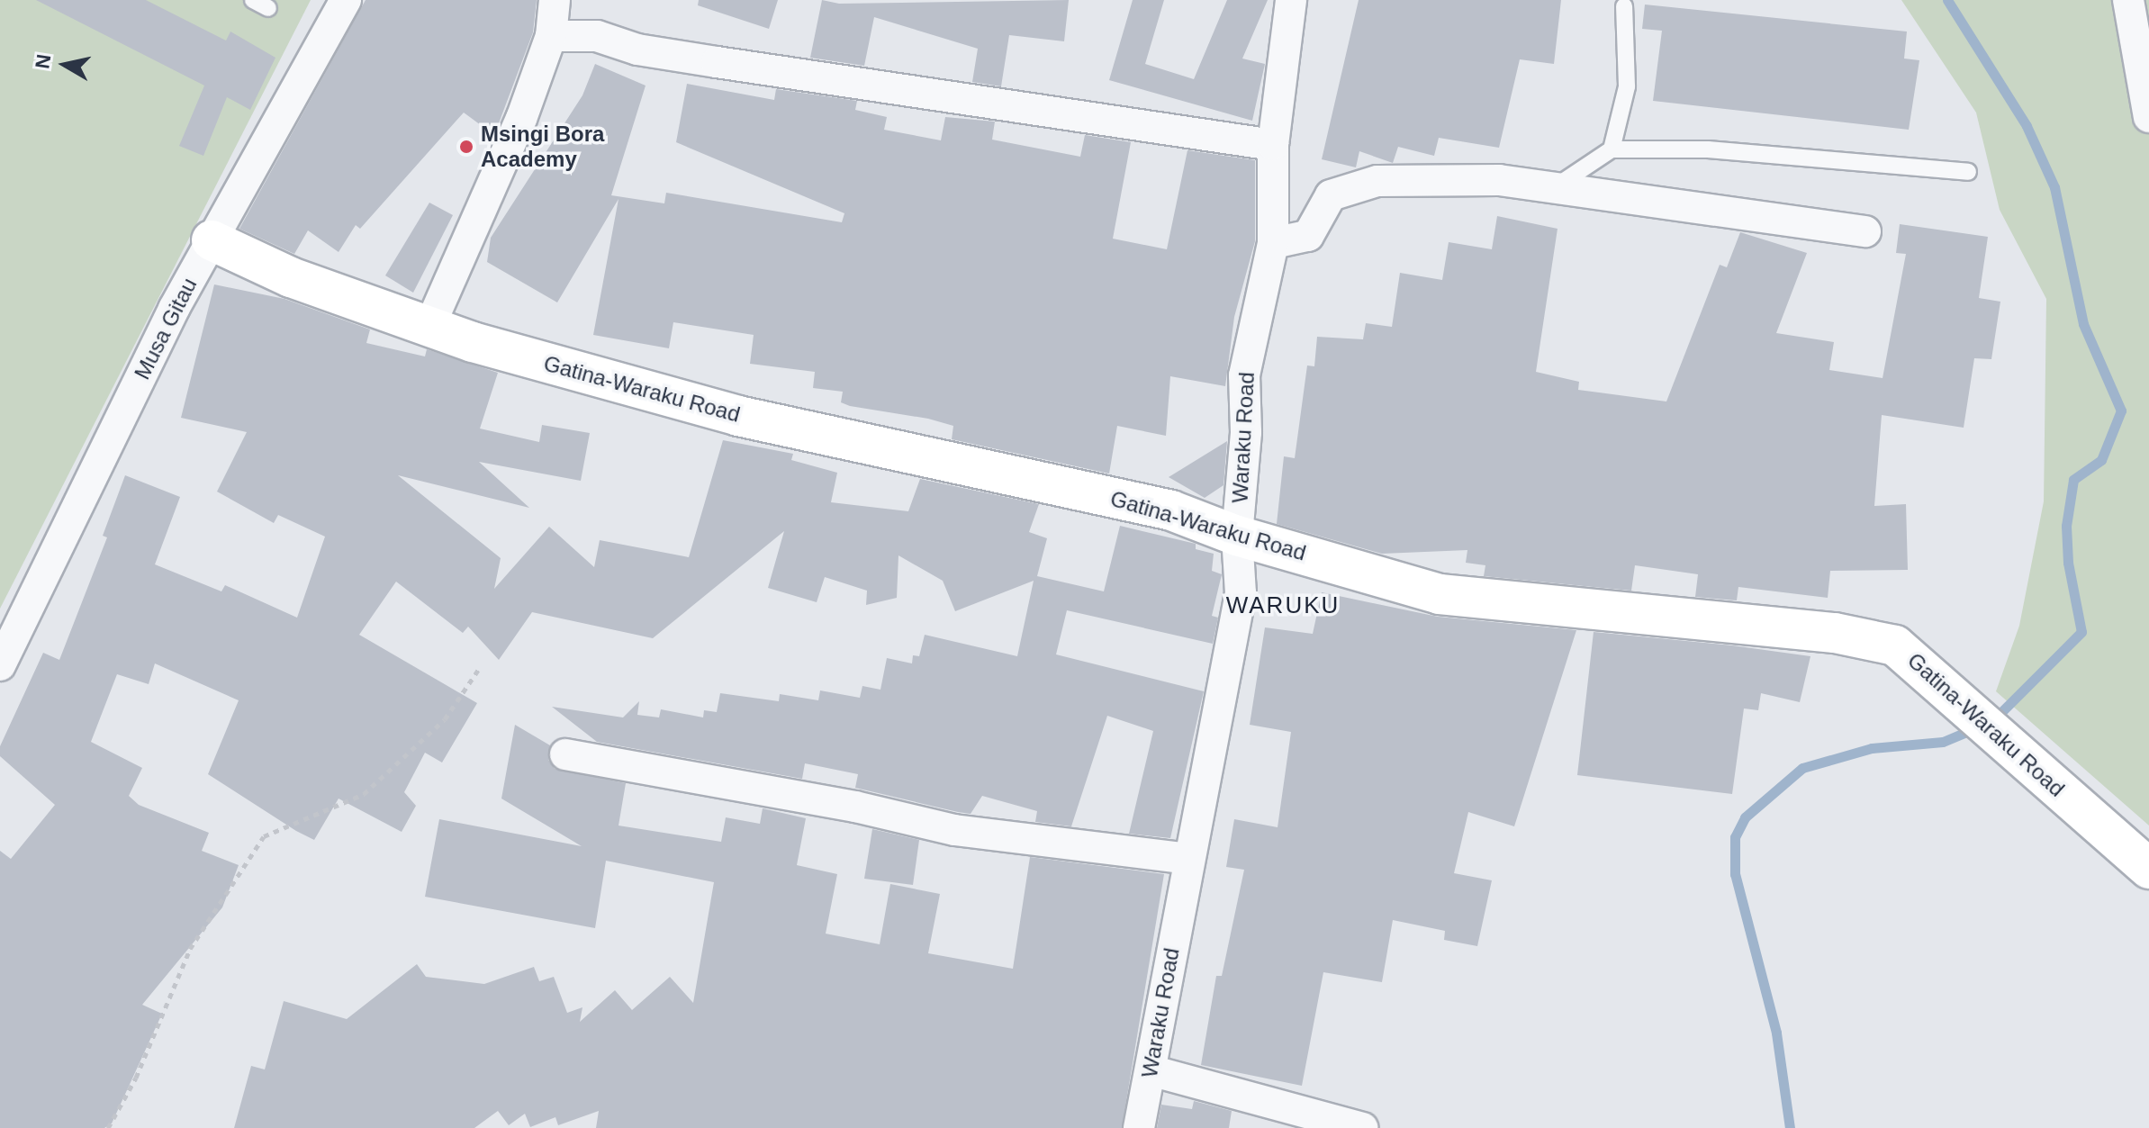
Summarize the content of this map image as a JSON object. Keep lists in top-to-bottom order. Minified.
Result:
{"streets":{"street":["Musa Gitau","Gatina-Waraku Road","Waraku Road"]},"crossings":[["Musa Gitau","Gatina-Waraku Road"],["Gatina-Waraku Road","Waraku Road"]],"districts":["WARUKU"],"places":["Msingi Bora Academy"],"north":"left"}
